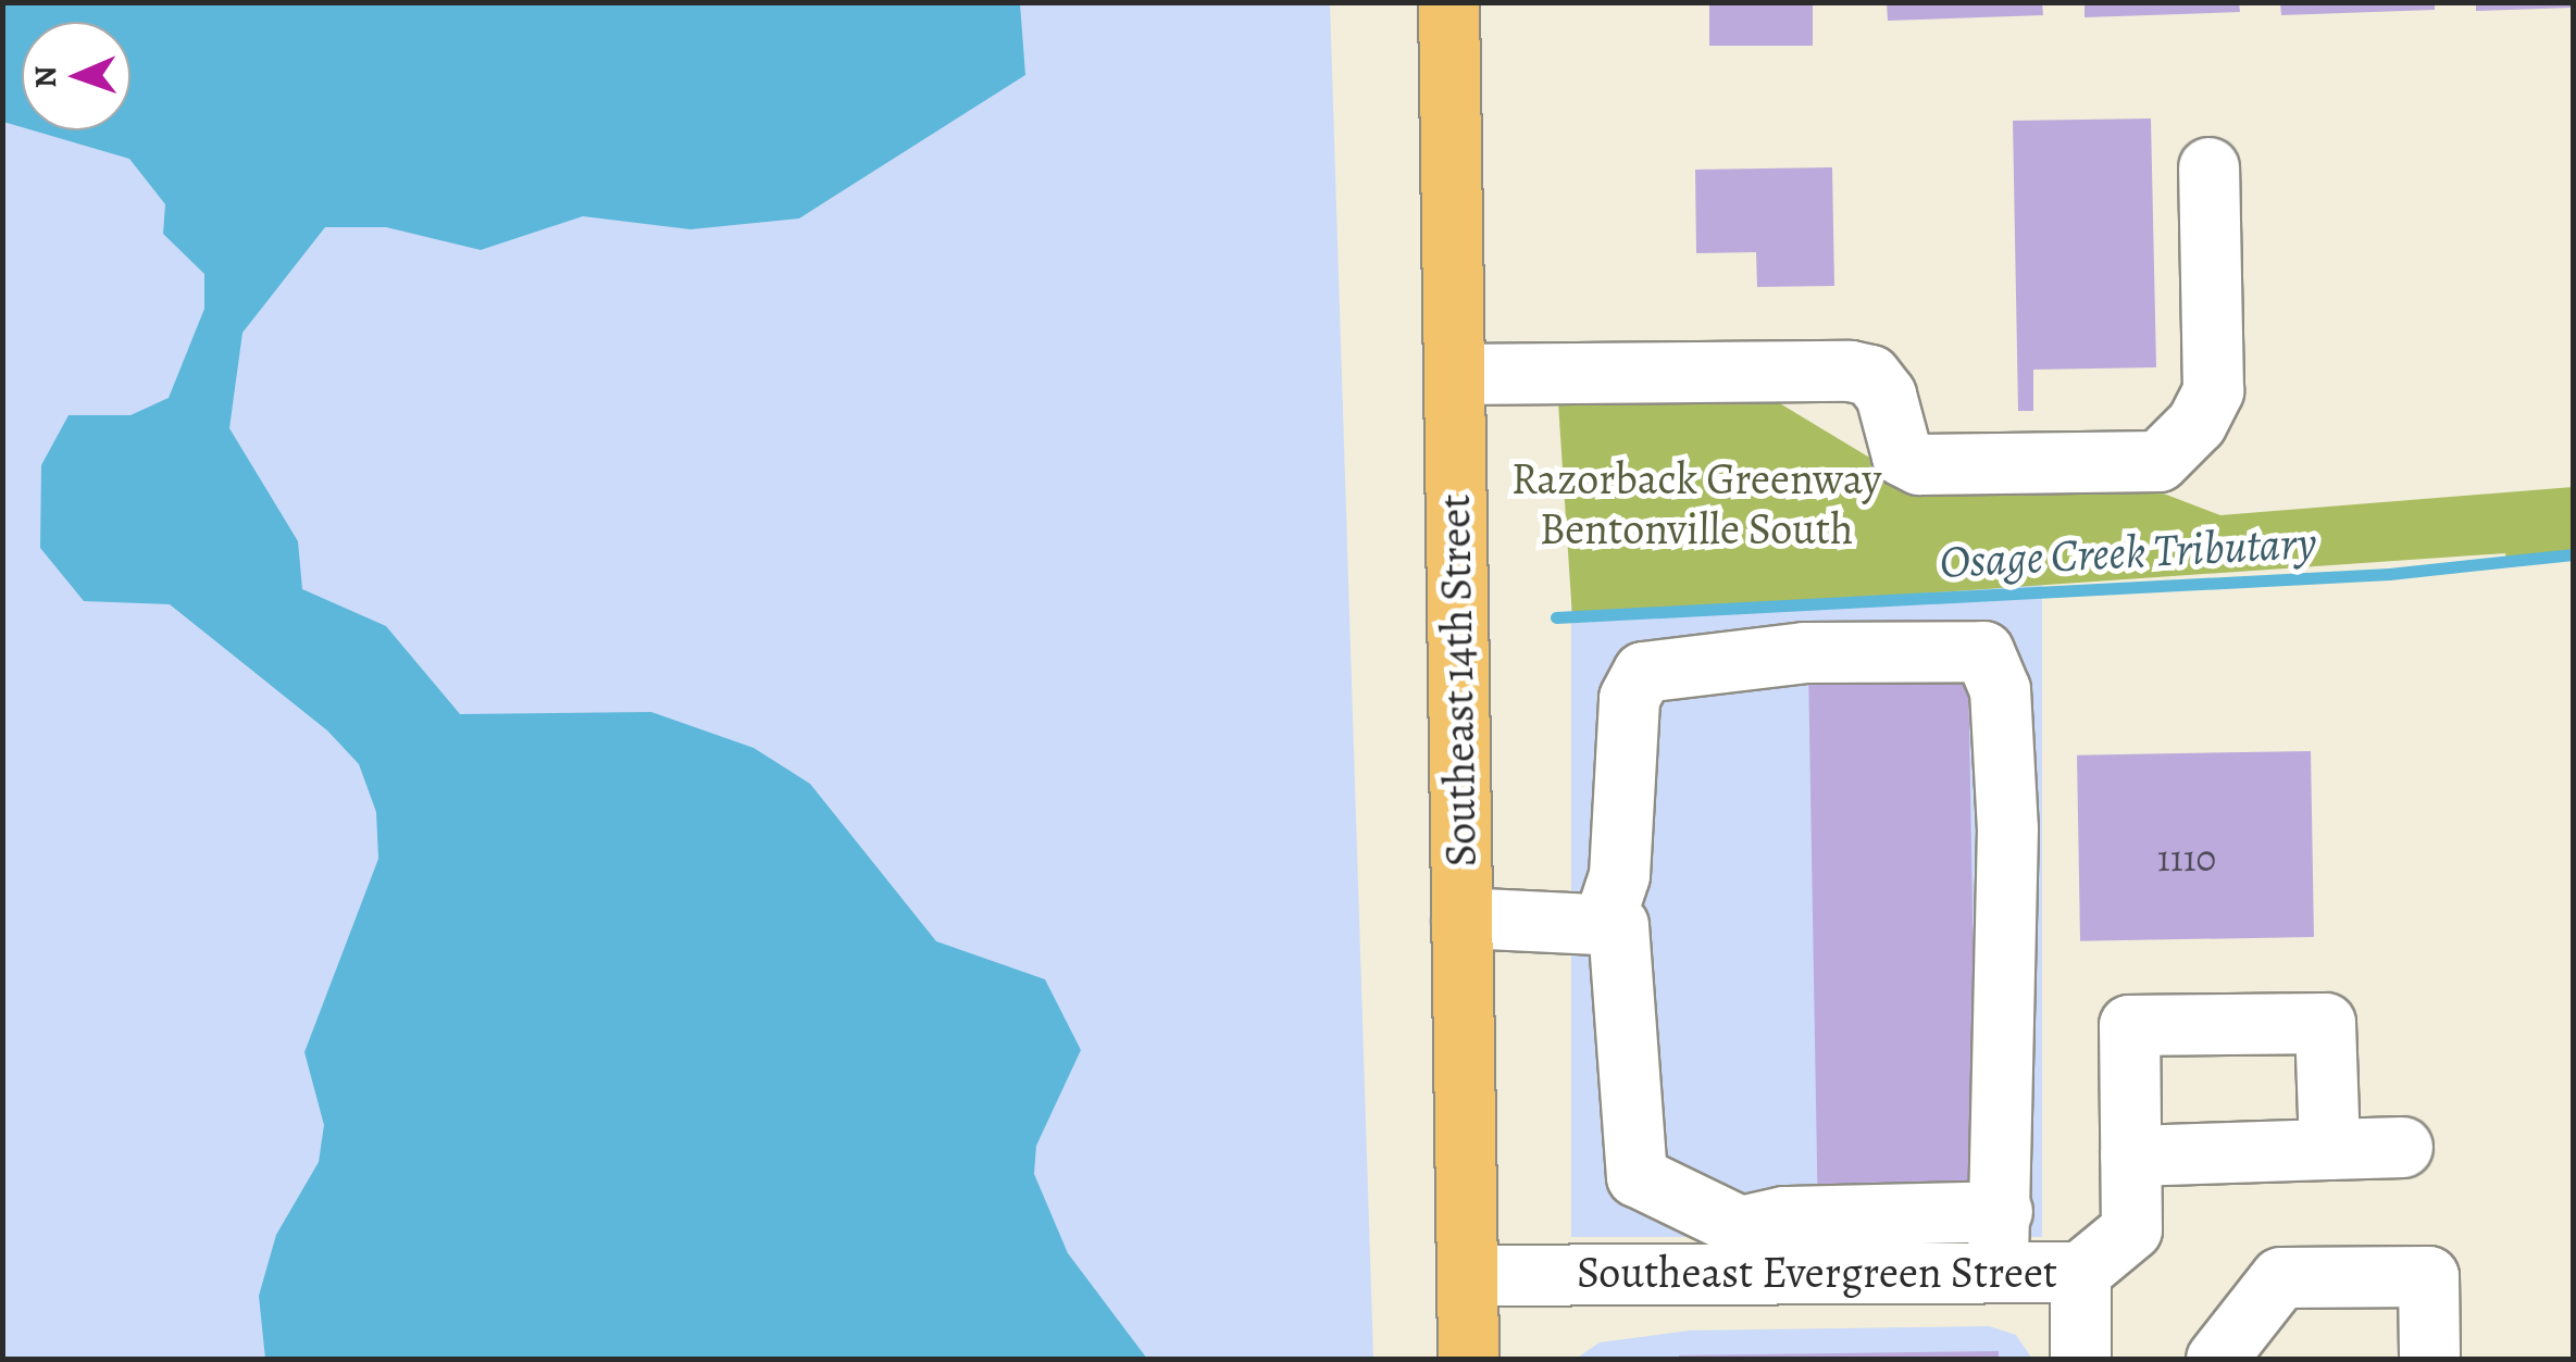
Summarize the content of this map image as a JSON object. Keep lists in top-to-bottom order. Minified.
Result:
{"streets":{"main road":["Southeast 14th Street"],"street":["Southeast Evergreen Street"]},"crossings":[["Southeast 14th Street","Southeast Evergreen Street"]],"water":["Osage Creek Tributary"],"parks":["Razorback Greenway Bentonville South"],"house_numbers":["1110"],"north":"left"}
